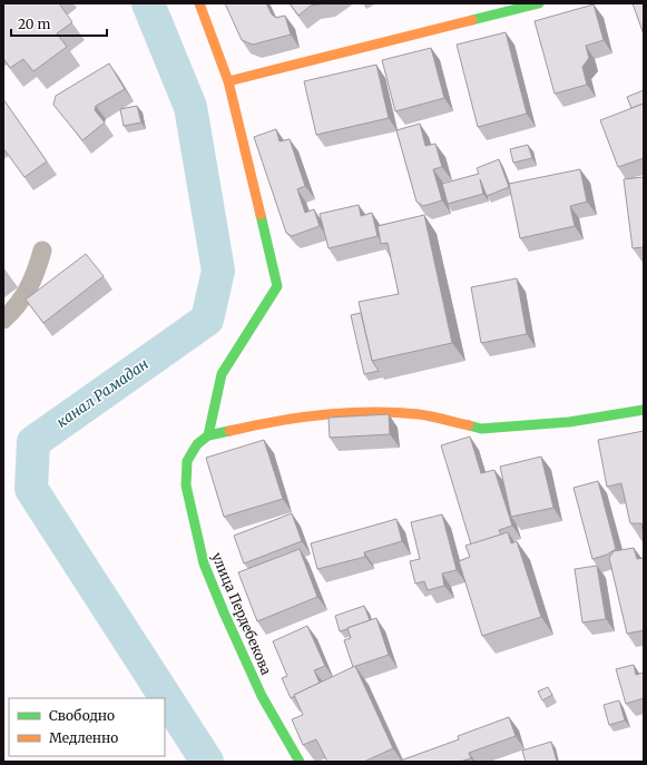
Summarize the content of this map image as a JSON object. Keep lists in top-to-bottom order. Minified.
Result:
{"streets":{"street":["улица Пердебекова"]},"water":["канал Рамадан"],"legend":["Свободно","Медленно"],"scale_bar":"20 m"}
